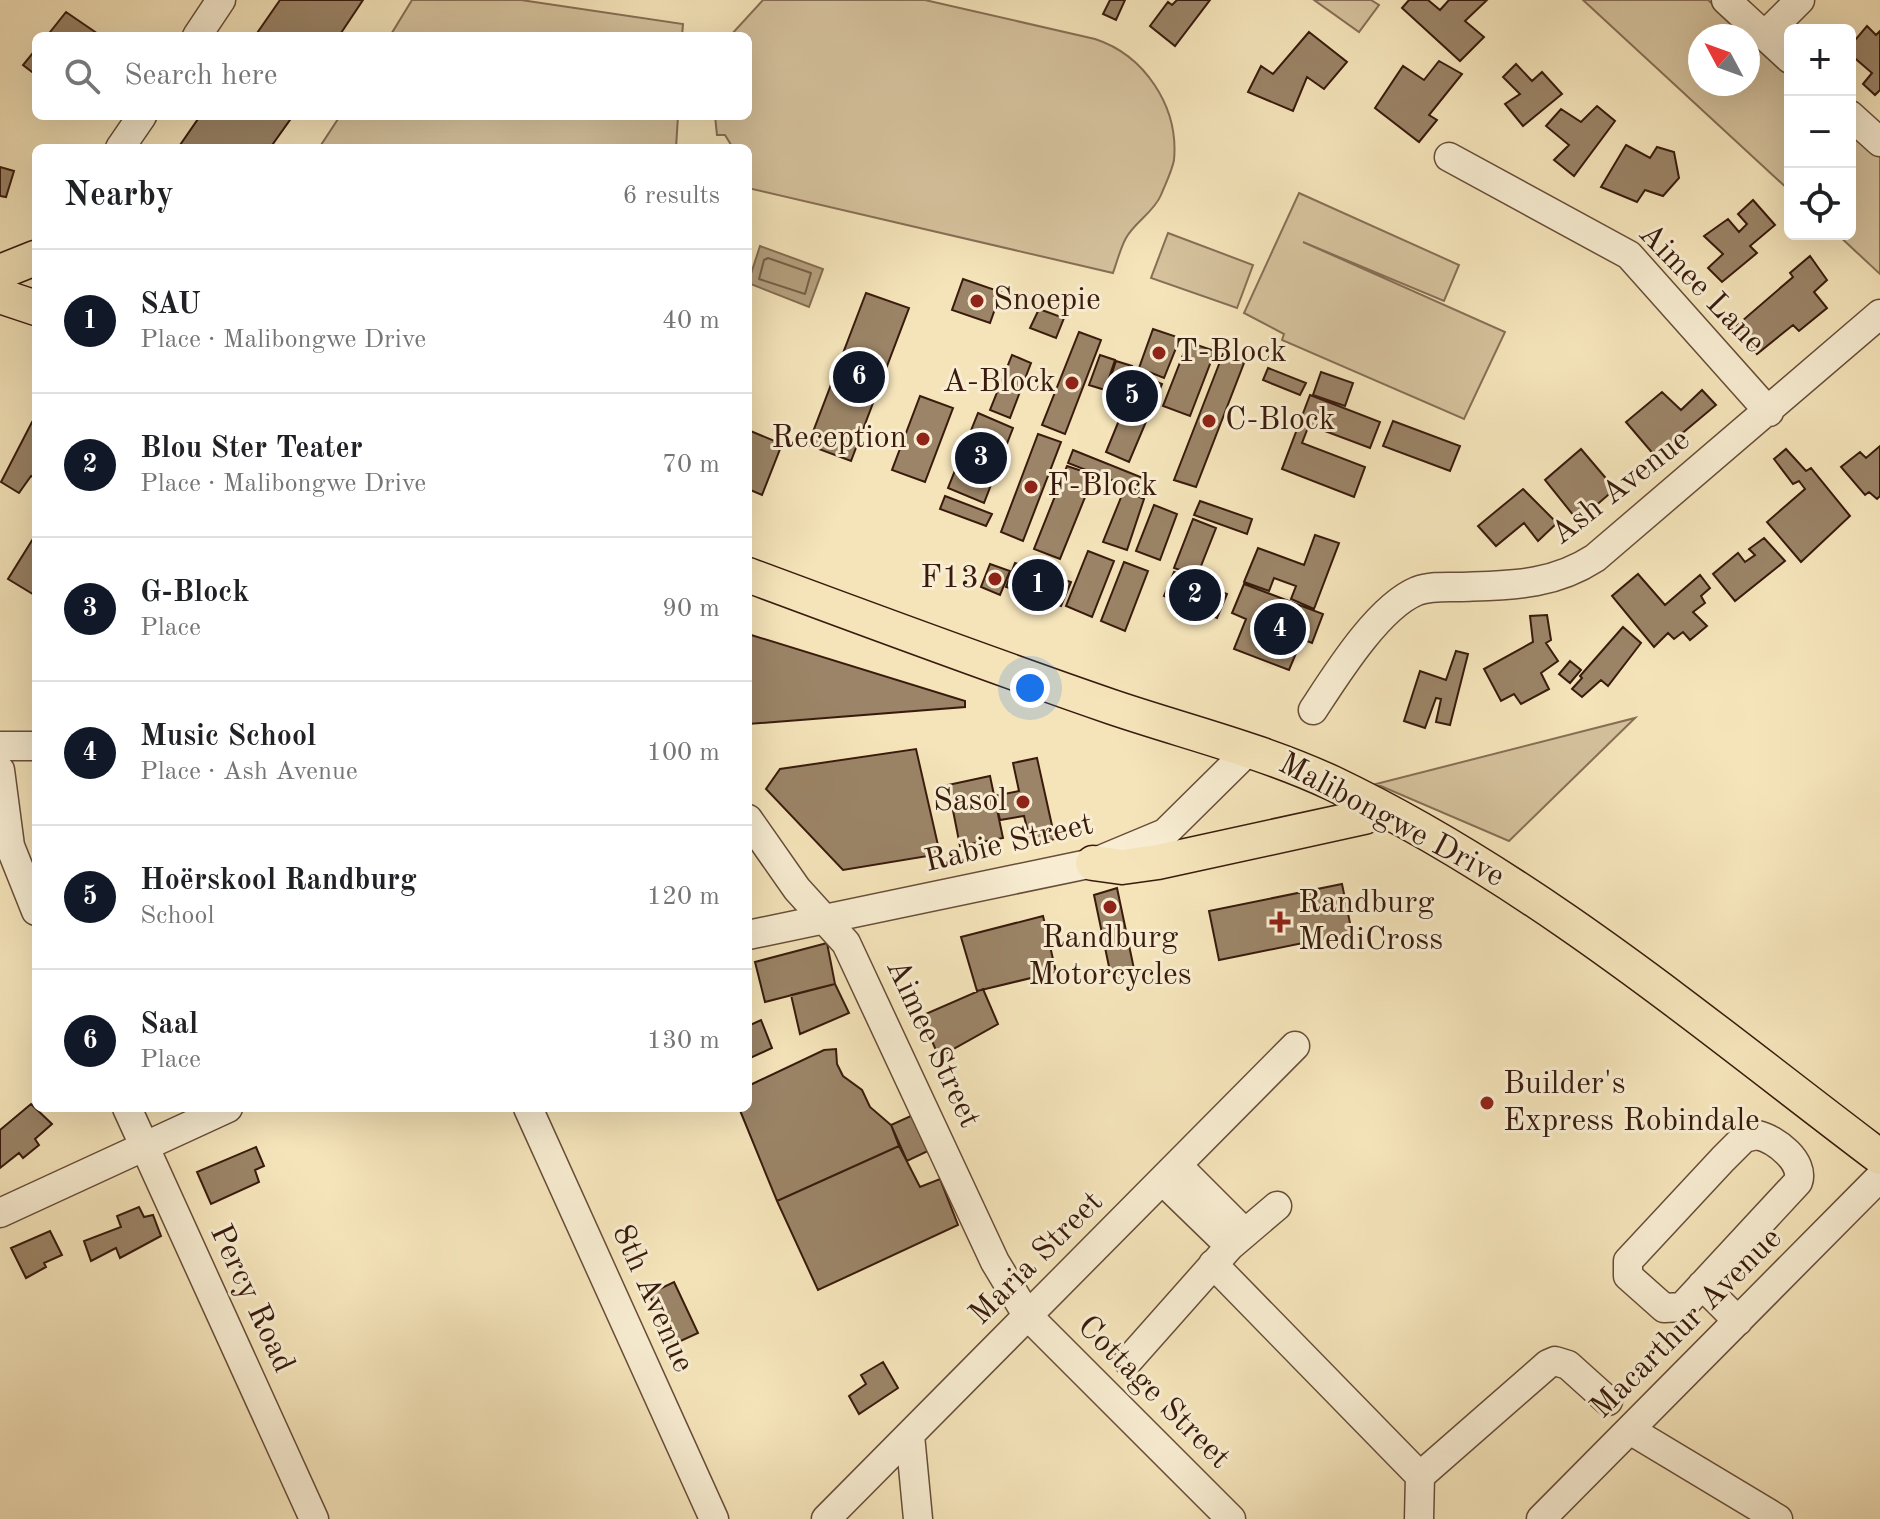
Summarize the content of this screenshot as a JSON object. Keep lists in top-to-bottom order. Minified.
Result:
{"streets":{"main road":["Malibongwe Drive"],"street":["Aimee Lane","Ash Avenue","Rabie Street","Aimee Street","Maria Street","Percy Road","8th Avenue","Macarthur Avenue","Cottage Street"]},"crossings":[["Aimee Lane","Ash Avenue"],["Malibongwe Drive","Rabie Street"],["Rabie Street","Aimee Street"],["Aimee Street","Maria Street"],["Aimee Street","Cottage Street"],["Maria Street","Cottage Street"]],"places":{"other":["Snoepie","T-Block","A-Block","C-Block","Reception","F-Block","F13","Sasol","Randburg Motorcycles","Builder's Express Robindale"],"health":["Randburg MediCross"]},"north":"top left","page":{"map_buttons":["+","−"],"search":"Search here","heading":["Nearby","6 results"],"list":[{"mark":"1","name":"SAU","note":"Place · Malibongwe Drive","value":"40 m"},{"mark":"2","name":"Blou Ster Teater","note":"Place · Malibongwe Drive","value":"70 m"},{"mark":"3","name":"G-Block","note":"Place","value":"90 m"},{"mark":"4","name":"Music School","note":"Place · Ash Avenue","value":"100 m"},{"mark":"5","name":"Hoërskool Randburg","note":"School","value":"120 m"},{"mark":"6","name":"Saal","note":"Place","value":"130 m"}],"pins":["6","5","3","1","2","4"]}}
